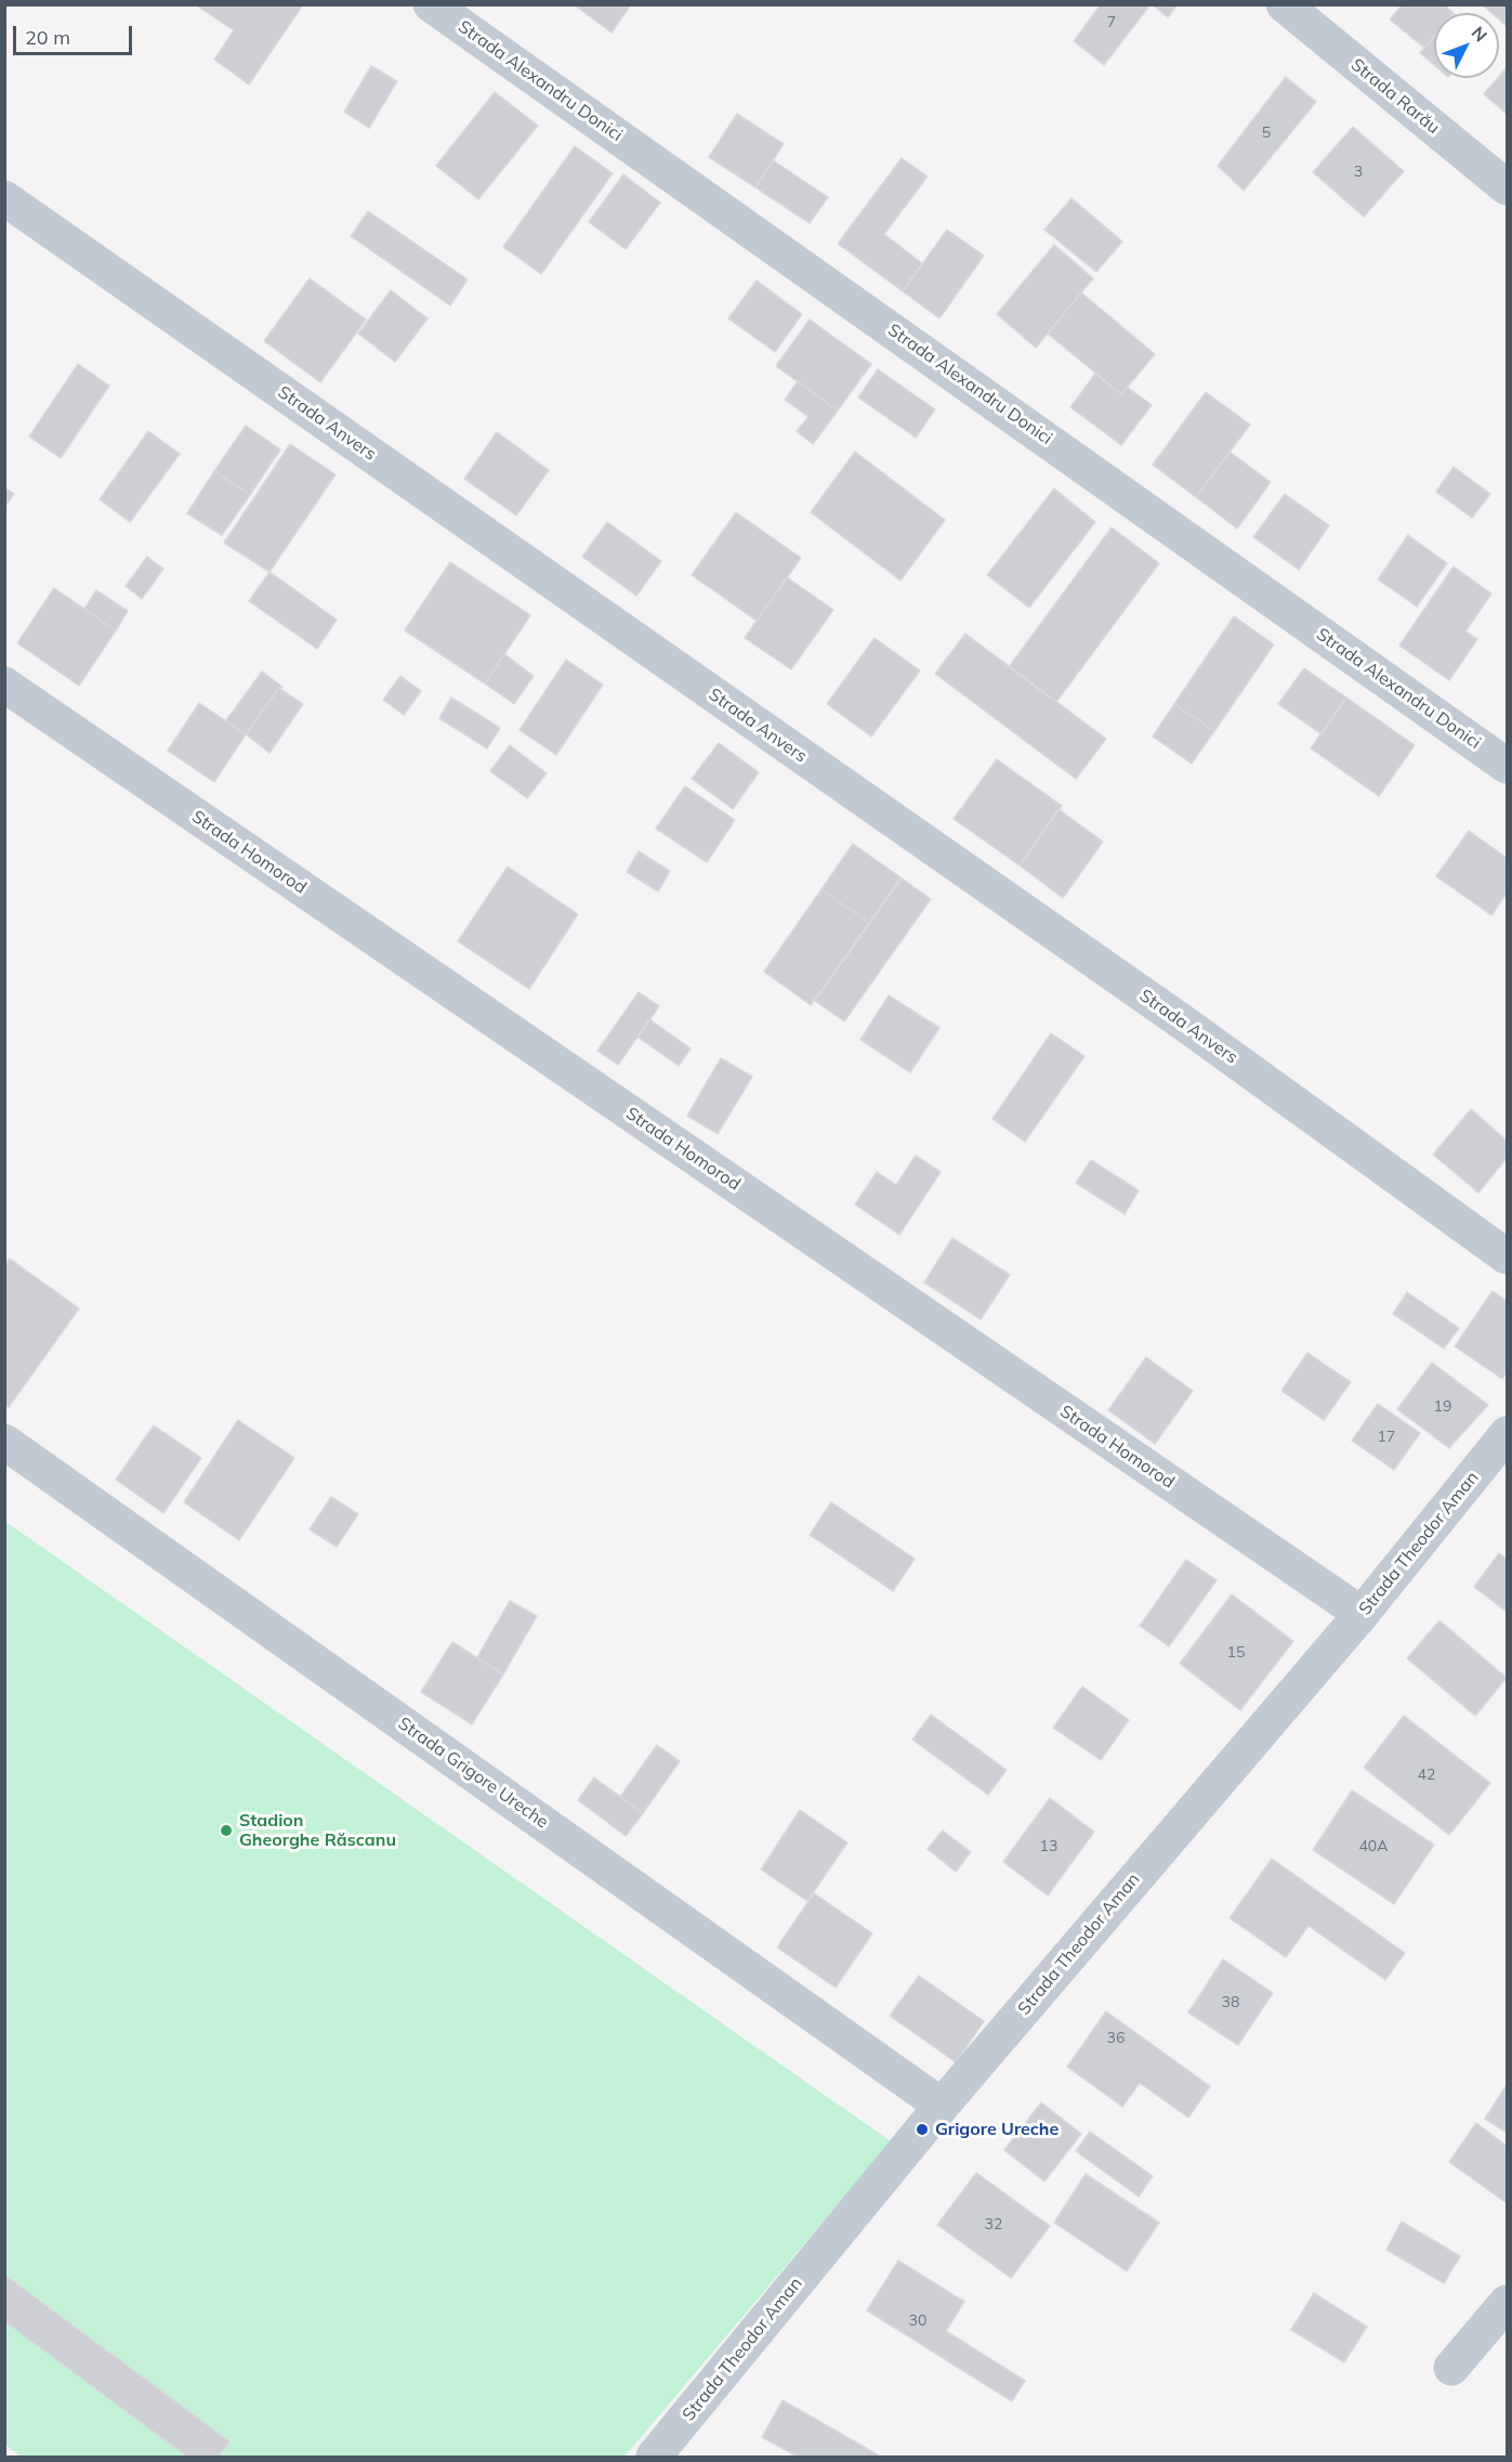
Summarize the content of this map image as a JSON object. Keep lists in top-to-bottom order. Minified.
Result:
{"streets":{"street":["Strada Alexandru Donici","Strada Rarău","Strada Anvers","Strada Homorod","Strada Theodor Aman","Strada Grigore Ureche"]},"crossings":[["Strada Homorod","Strada Theodor Aman"],["Strada Theodor Aman","Strada Grigore Ureche"]],"places":["Stadion Gheorghe Răscanu","Grigore Ureche"],"house_numbers":["7","5","3","19","17","15","42","13","40A","38","36","32","30"],"scale_bar":"20 m","north":"top right"}
